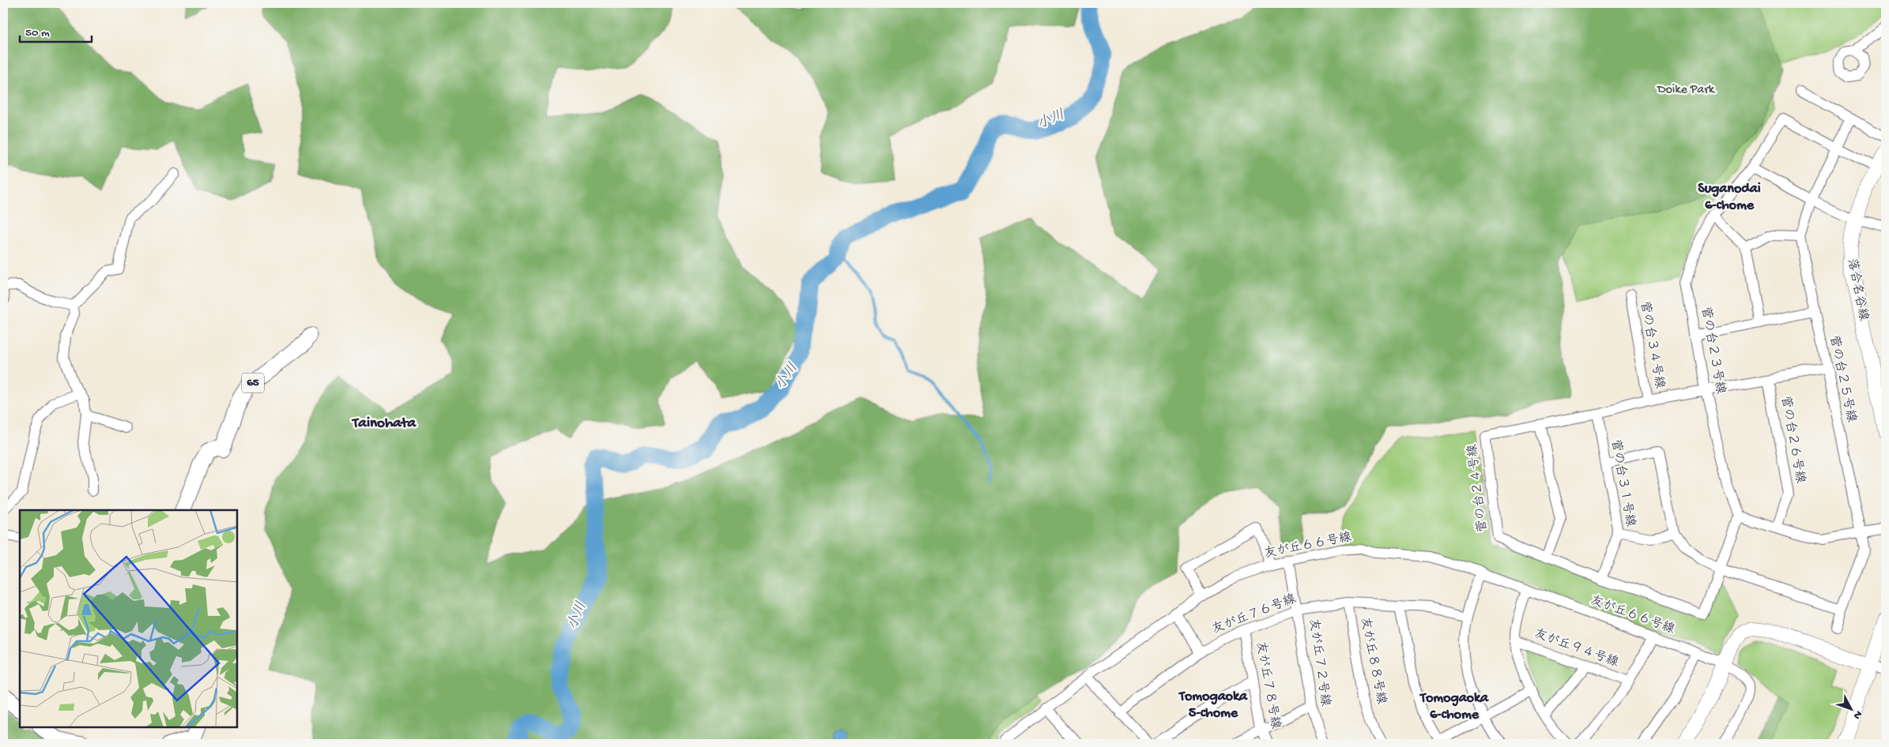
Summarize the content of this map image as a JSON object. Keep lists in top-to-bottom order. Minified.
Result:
{"streets":{"main road":["65"],"street":["落合名谷線","菅の台３４号線","菅の台２３号線","菅の台２５号線","菅の台２６号線","菅の台３１号線","菅の台２４号線","友が丘６６号線","友が丘７６号線","友が丘９４号線","友が丘８８号線","友が丘７２号線","友が丘７８号線"]},"crossings":[["菅の台３４号線","菅の台２４号線"],["菅の台２３号線","菅の台２４号線"],["菅の台２５号線","菅の台２４号線"],["菅の台２６号線","菅の台２４号線"],["菅の台３１号線","菅の台２４号線"],["友が丘６６号線","友が丘７２号線"],["友が丘７６号線","友が丘８８号線"],["友が丘７６号線","友が丘７２号線"],["友が丘７６号線","友が丘７８号線"]],"districts":["Suganodai 6-chome","Tainohata","Tomogaoka 5-chome","Tomogaoka 6-chome"],"water":["小川"],"parks":["Doike Park"],"scale_bar":"50 m","north":"bottom right"}
